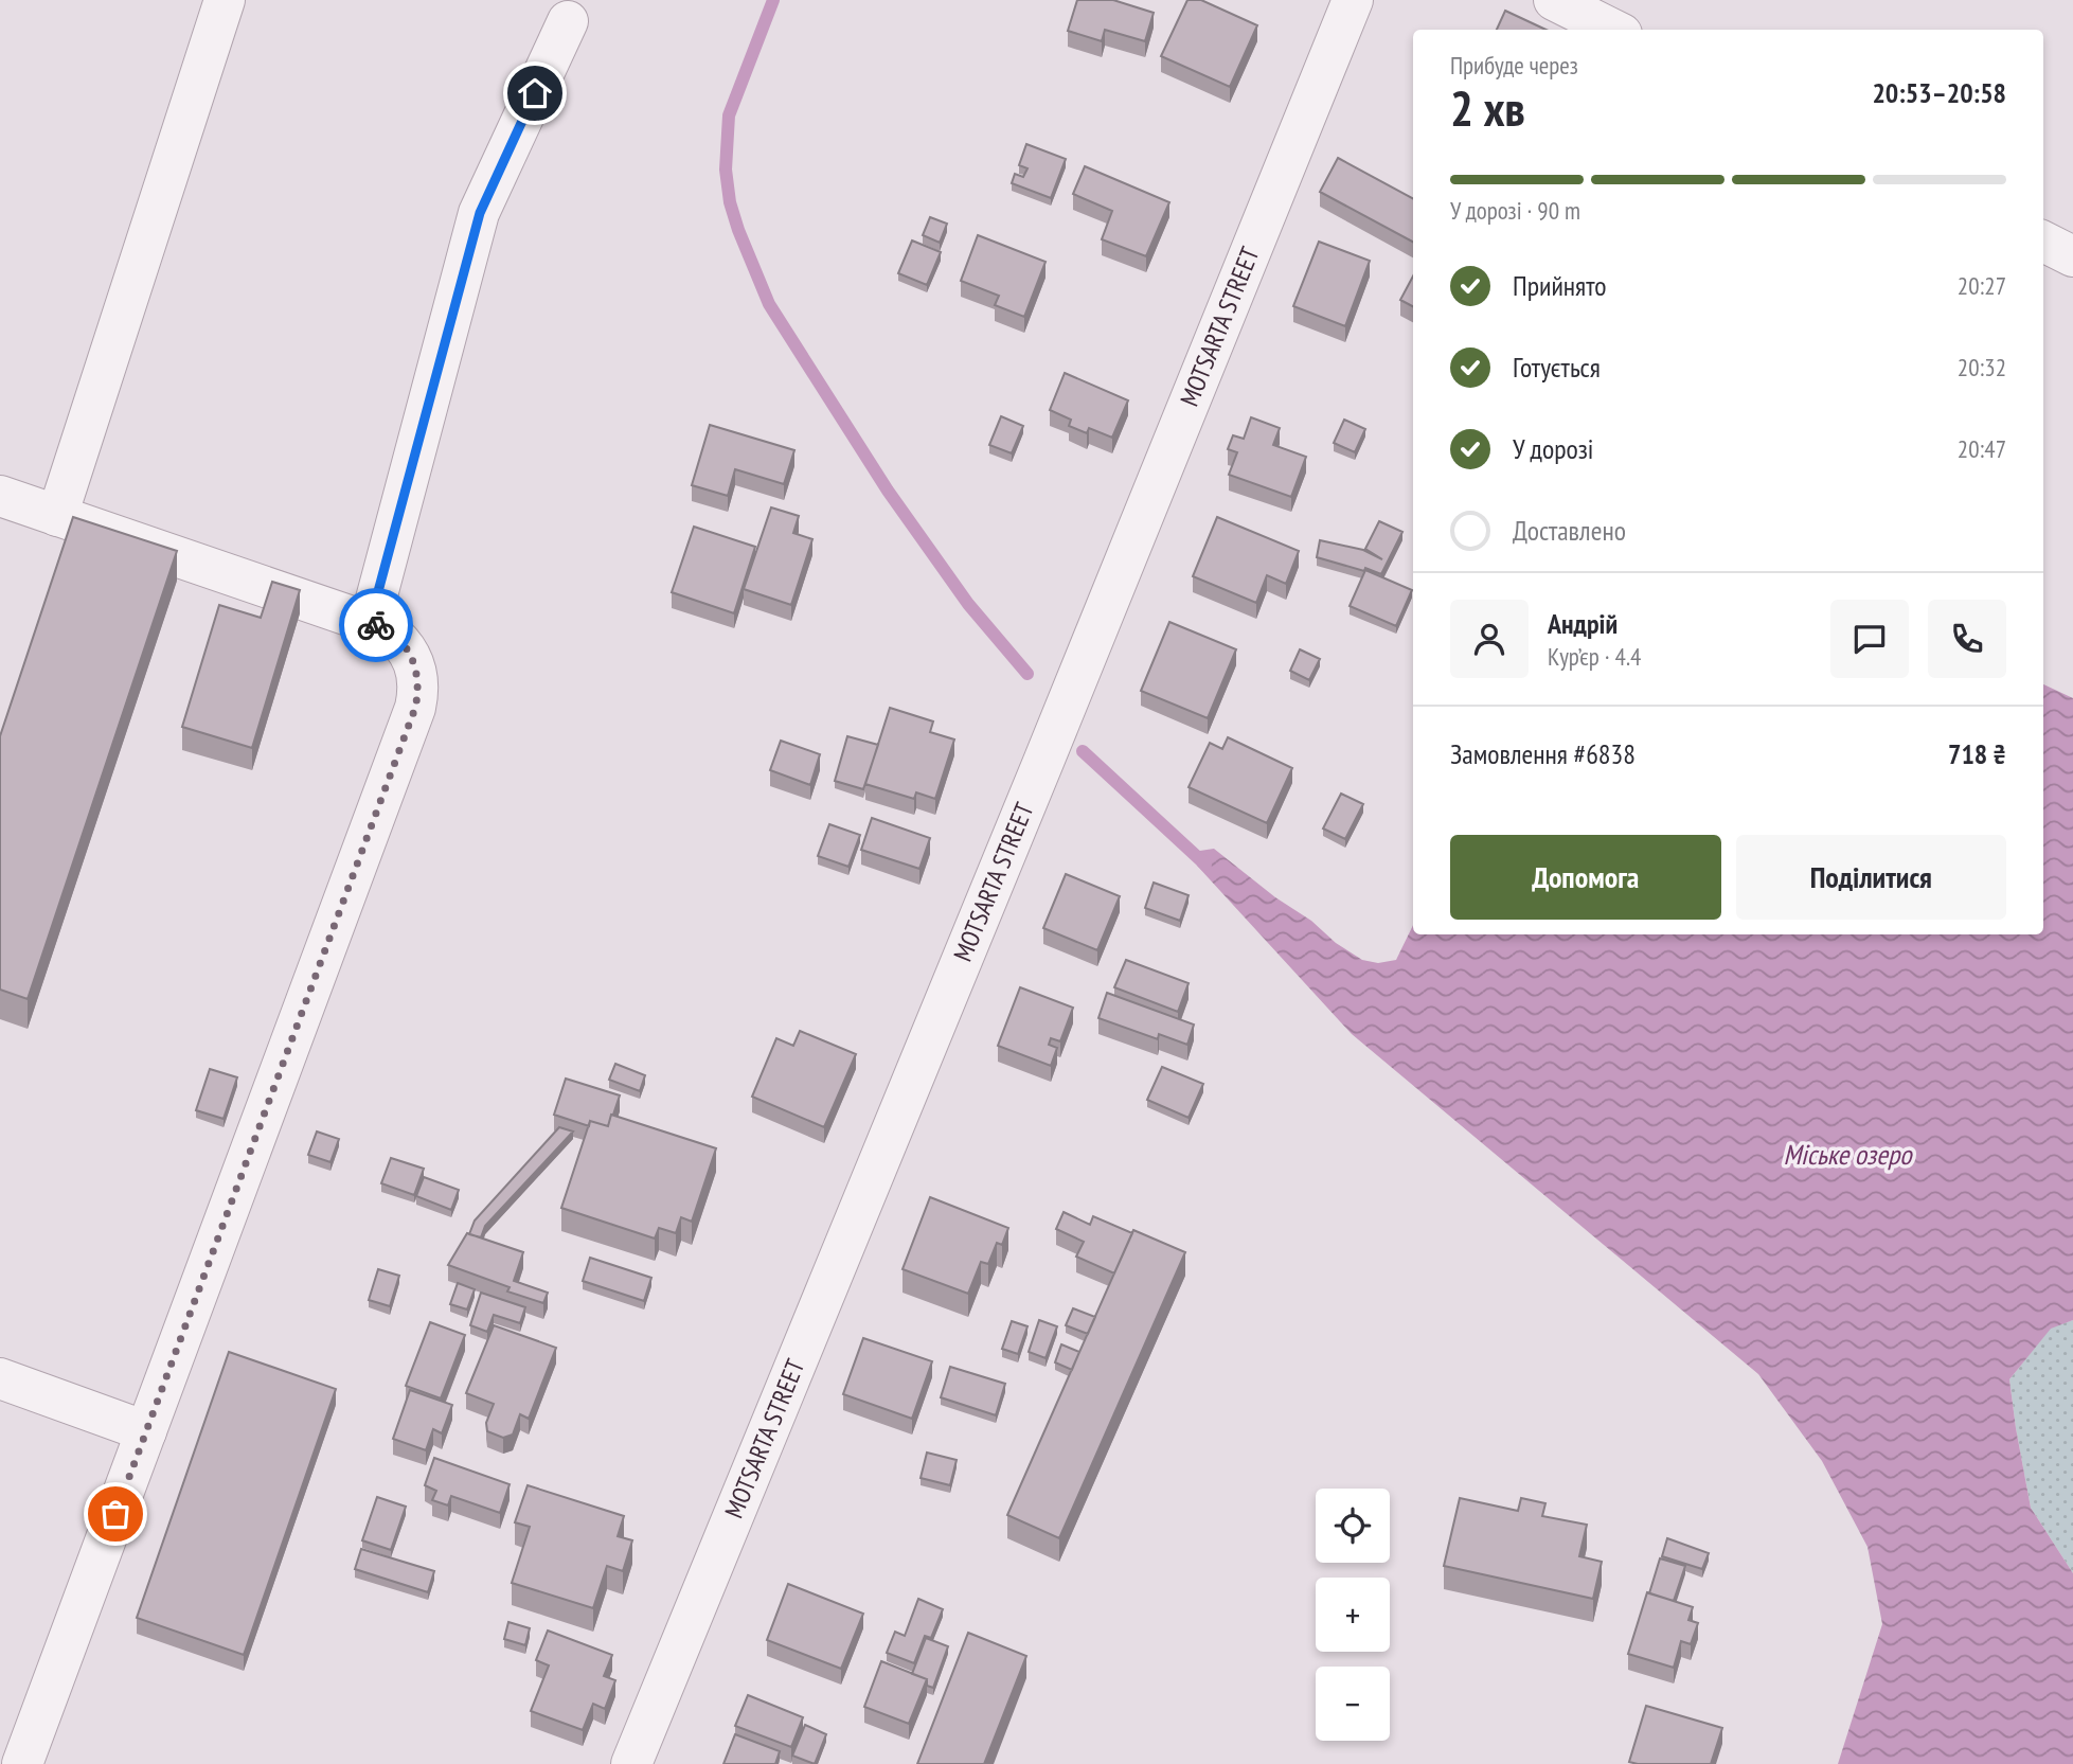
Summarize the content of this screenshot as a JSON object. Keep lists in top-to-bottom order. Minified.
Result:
{"streets":{"street":["MOTSARTA STREET"]},"water":["Міське озеро"],"page":{"heading":["2 хв","Прибуде через","20:53–20:58"],"panel":["Андрій","Кур’єр · 4.4","Замовлення #6838","718 ₴"],"bar":"У дорозі · 90 m","list":[["Прийнято","20:27"],["Готується","20:32"],["У дорозі","20:47"],"Доставлено"],"buttons":["Допомога","Поділитися"],"map_buttons":["+","−"]}}
